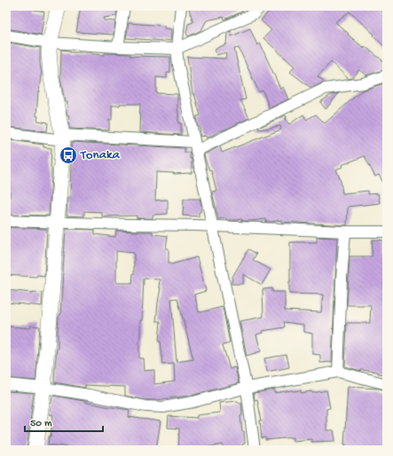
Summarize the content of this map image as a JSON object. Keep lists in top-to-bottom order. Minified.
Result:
{"places":{"bus stop":["Tonaka"]},"scale_bar":"50 m"}
